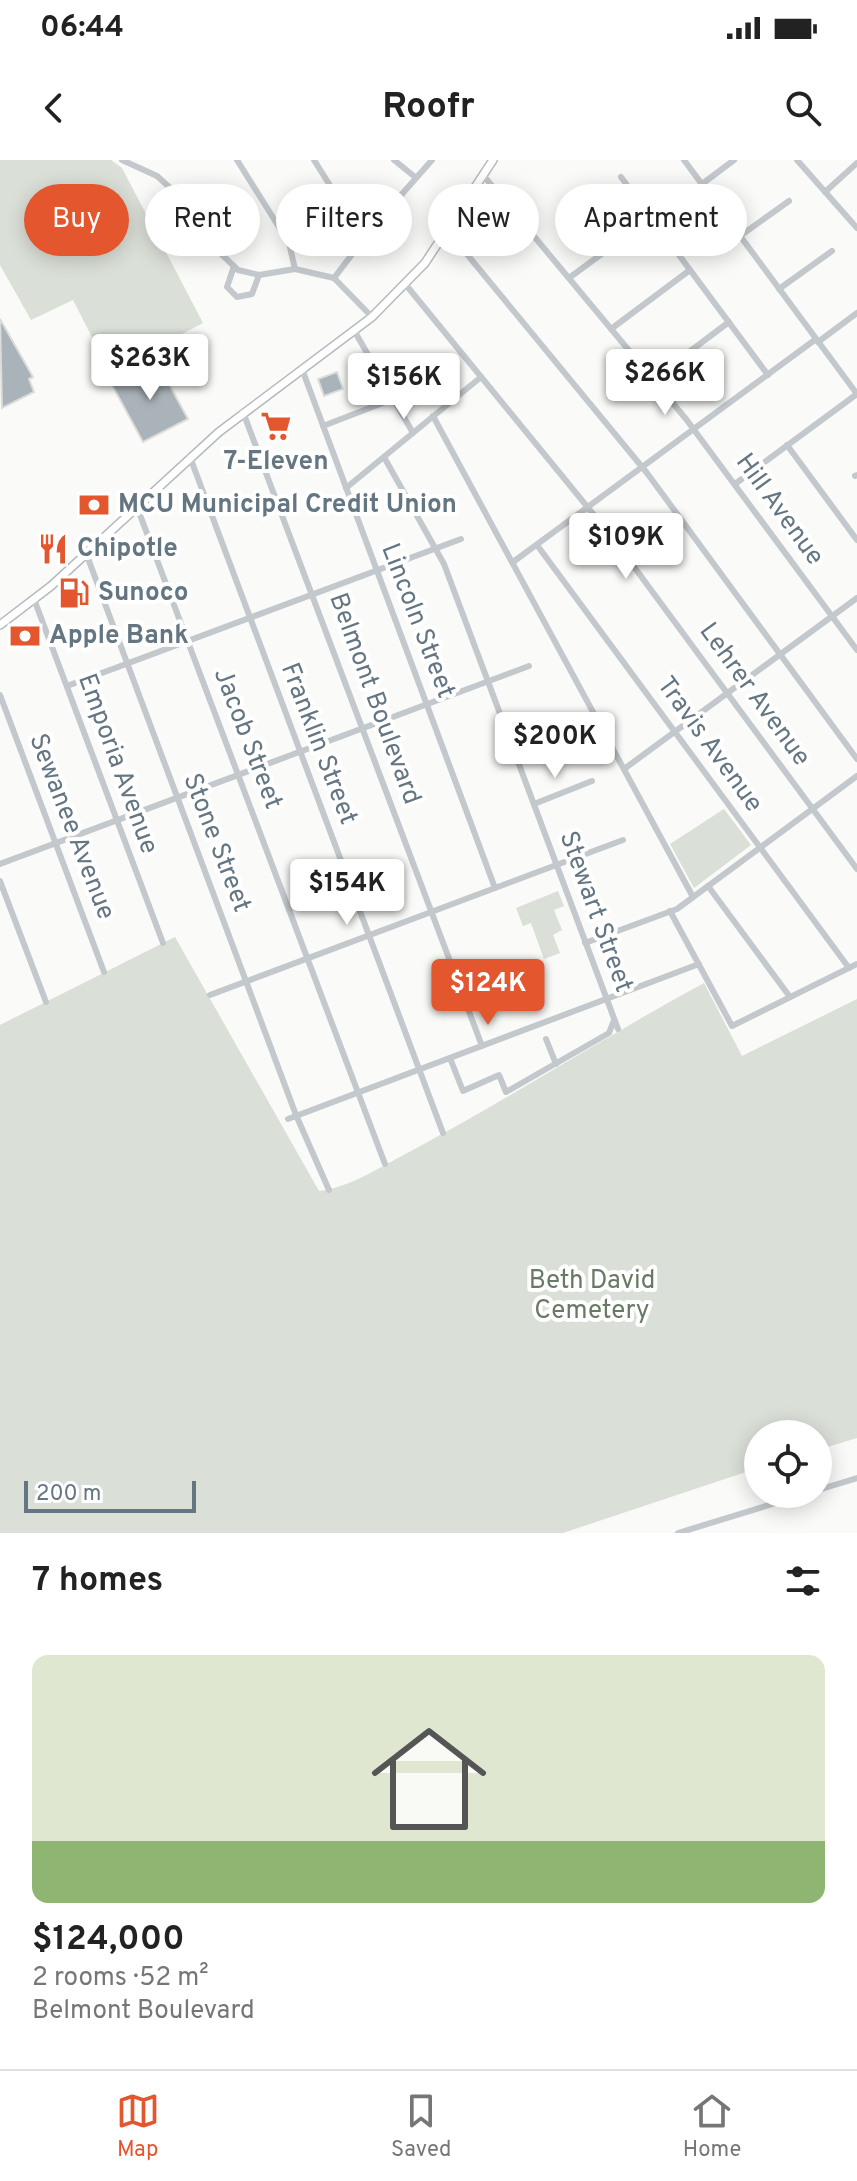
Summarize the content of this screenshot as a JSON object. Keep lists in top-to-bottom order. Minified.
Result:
{"streets":{"street":["Hill Avenue","Lincoln Street","Lehrer Avenue","Belmont Boulevard","Jacob Street","Franklin Street","Travis Avenue","Emporia Avenue","Sewanee Avenue","Stone Street","Stewart Street"]},"parks":["Beth David Cemetery"],"places":{"supermarket":["7-Eleven"],"bank":["MCU Municipal Credit Union","Apple Bank"],"restaurant":["Chipotle"],"fuel station":["Sunoco"]},"scale_bar":"200 m","page":{"status":"06:44","header":"Roofr","chip":["Buy","Rent","Filters","New","Apartment"],"price":["$263K","$266K","$156K","$109K","$200K","$154K","$124K"],"scale":"200 m","heading":"7 homes","list":[{"name":"$124,000","note":"2 rooms · 52 m² · Belmont Boulevard"}],"tabs":["Map","Saved","Home"]}}
